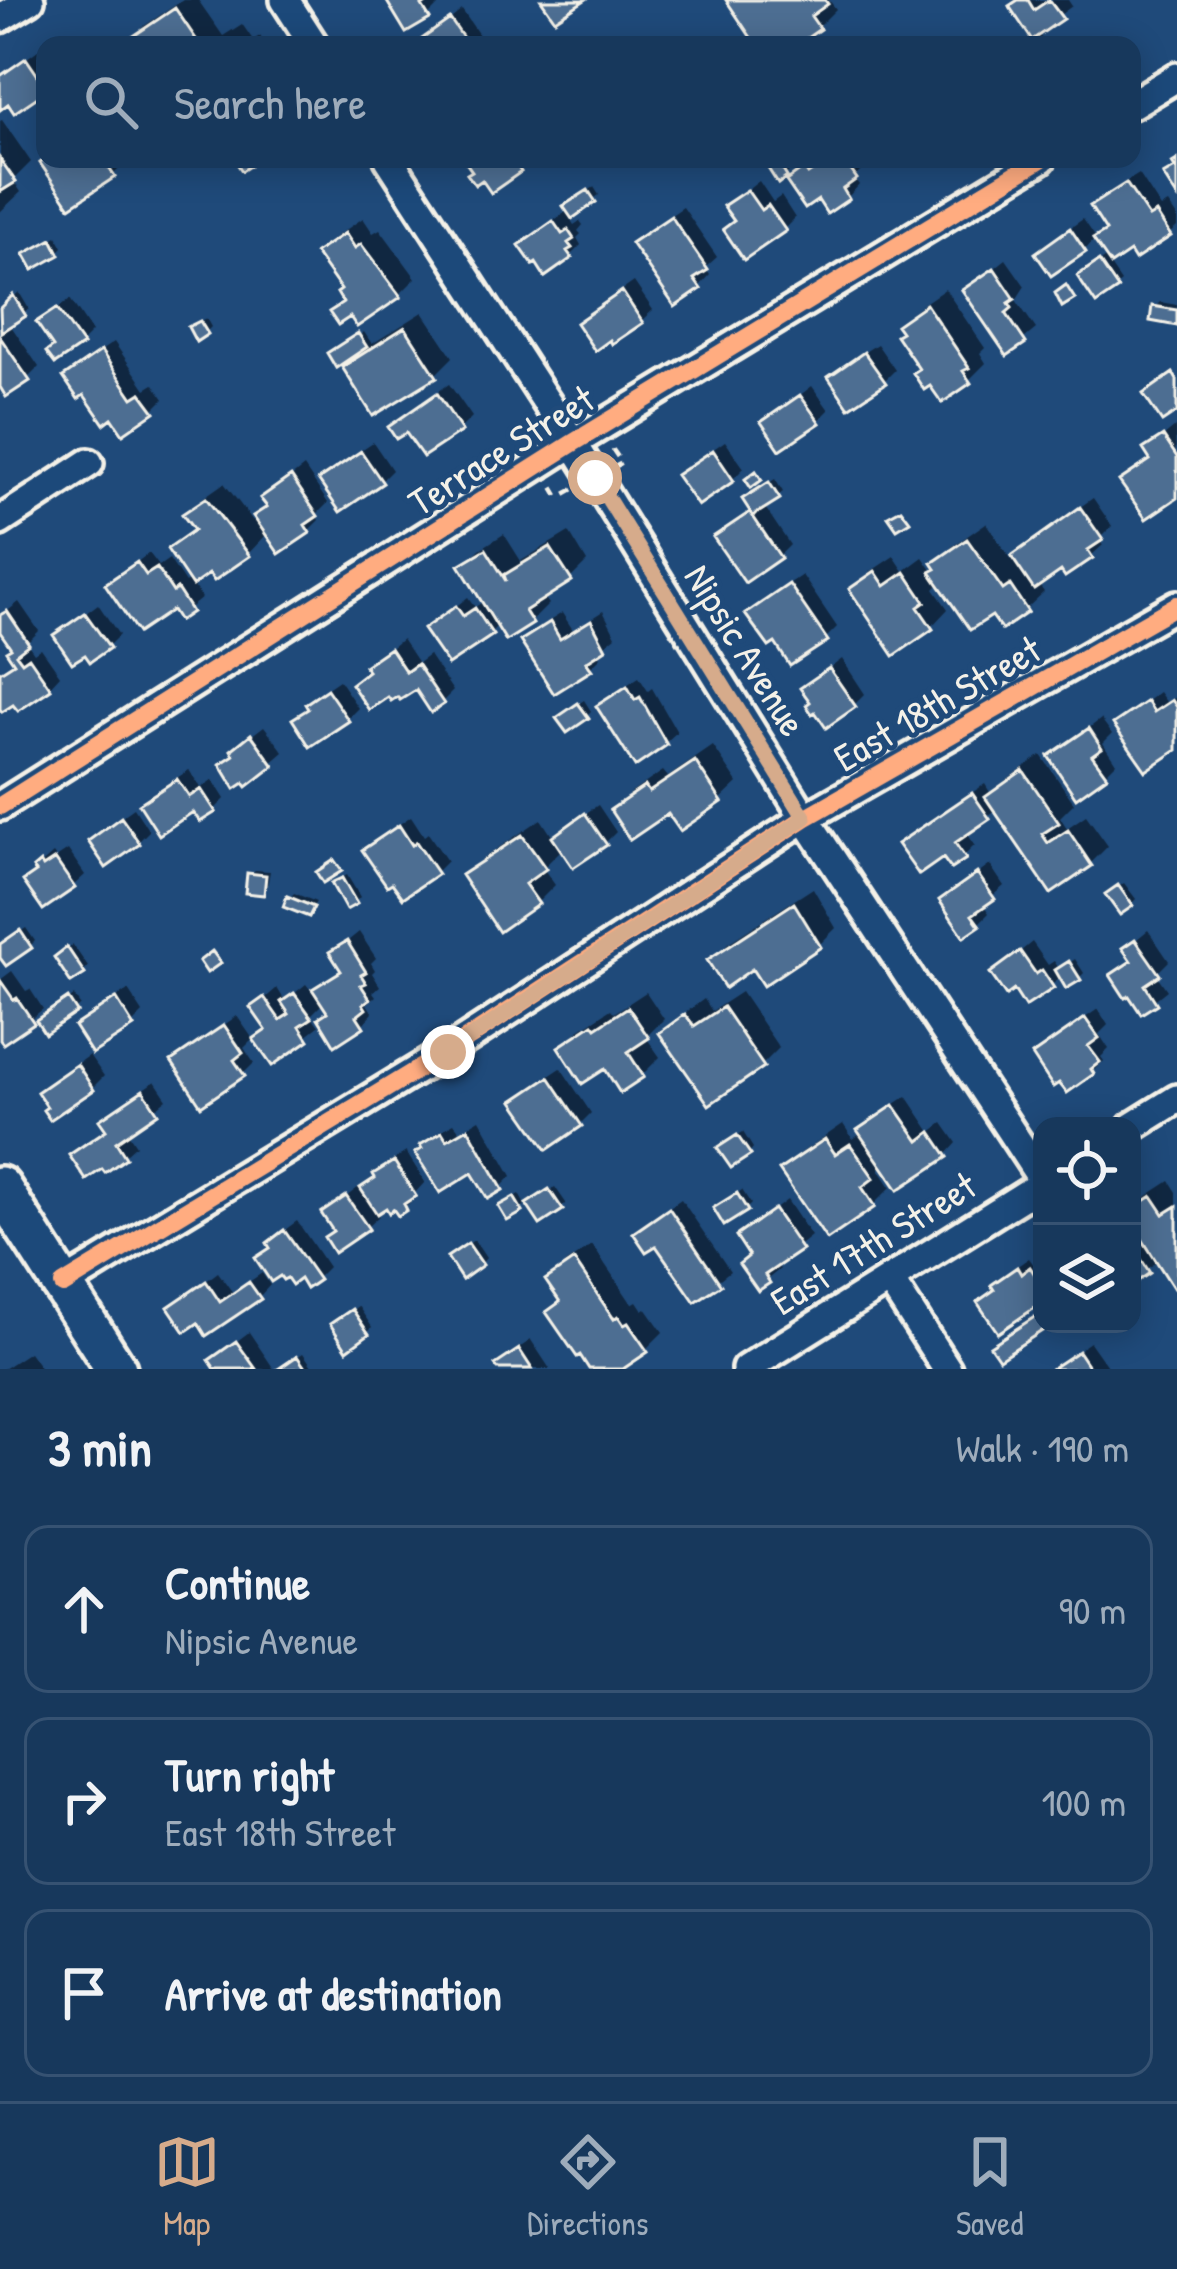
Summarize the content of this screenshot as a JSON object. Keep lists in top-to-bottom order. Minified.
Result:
{"streets":{"street":["Terrace Street","Nipsic Avenue","East 18th Street","East 17th Street"]},"crossings":[["Terrace Street","Nipsic Avenue"],["Nipsic Avenue","East 18th Street"]],"page":{"search":"Search here","heading":["3 min","Walk · 190 m"],"list":[["Continue","Nipsic Avenue","90 m"],["Turn right","East 18th Street","100 m"],"Arrive at destination"],"nav":["Map","Directions","Saved"]}}
